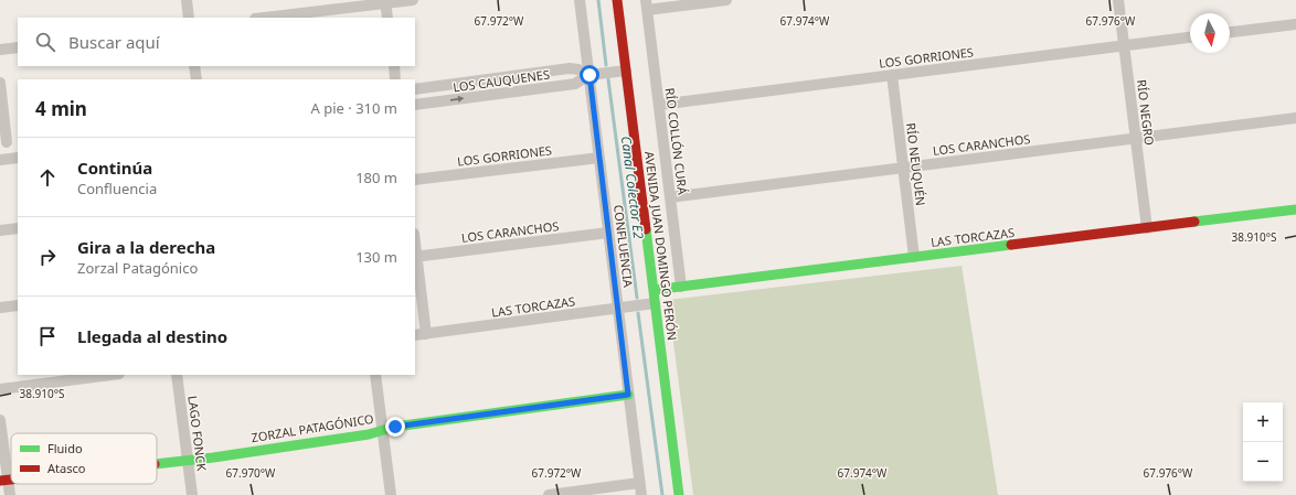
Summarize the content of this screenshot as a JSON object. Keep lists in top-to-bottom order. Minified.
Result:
{"streets":{"street":["LOS GORRIONES","LOS CAUQUENES","RÍO NEGRO","RÍO COLLÓN CURÁ","LOS CARANCHOS","RÍO NEUQUÉN","LAS TORCAZAS","CONFLUENCIA","AVENIDA JUAN DOMINGO PERÓN","ZORZAL PATAGÓNICO","LAGO FONCK"]},"crossings":[["LOS GORRIONES","RÍO NEGRO"],["LOS GORRIONES","RÍO COLLÓN CURÁ"],["LOS GORRIONES","RÍO NEUQUÉN"],["LOS GORRIONES","CONFLUENCIA"],["LOS CAUQUENES","CONFLUENCIA"],["LOS CAUQUENES","AVENIDA JUAN DOMINGO PERÓN"],["RÍO NEGRO","LOS CARANCHOS"],["RÍO NEGRO","LAS TORCAZAS"],["RÍO COLLÓN CURÁ","LOS CARANCHOS"],["RÍO COLLÓN CURÁ","LAS TORCAZAS"],["LOS CARANCHOS","RÍO NEUQUÉN"],["LOS CARANCHOS","CONFLUENCIA"],["RÍO NEUQUÉN","LAS TORCAZAS"],["LAS TORCAZAS","CONFLUENCIA"],["LAS TORCAZAS","AVENIDA JUAN DOMINGO PERÓN"],["CONFLUENCIA","ZORZAL PATAGÓNICO"],["ZORZAL PATAGÓNICO","LAGO FONCK"]],"water":["Canal Colector E2"],"legend":["Fluido","Atasco"],"north":"bottom","page":{"search":"Buscar aquí","heading":["4 min","A pie · 310 m"],"list":[["Continúa","Confluencia","180 m"],["Gira a la derecha","Zorzal Patagónico","130 m"],"Llegada al destino"],"map_buttons":["+","−"]},"coordinates":["67.972°W","67.974°W","67.976°W","38.910°S","67.970°W"]}
